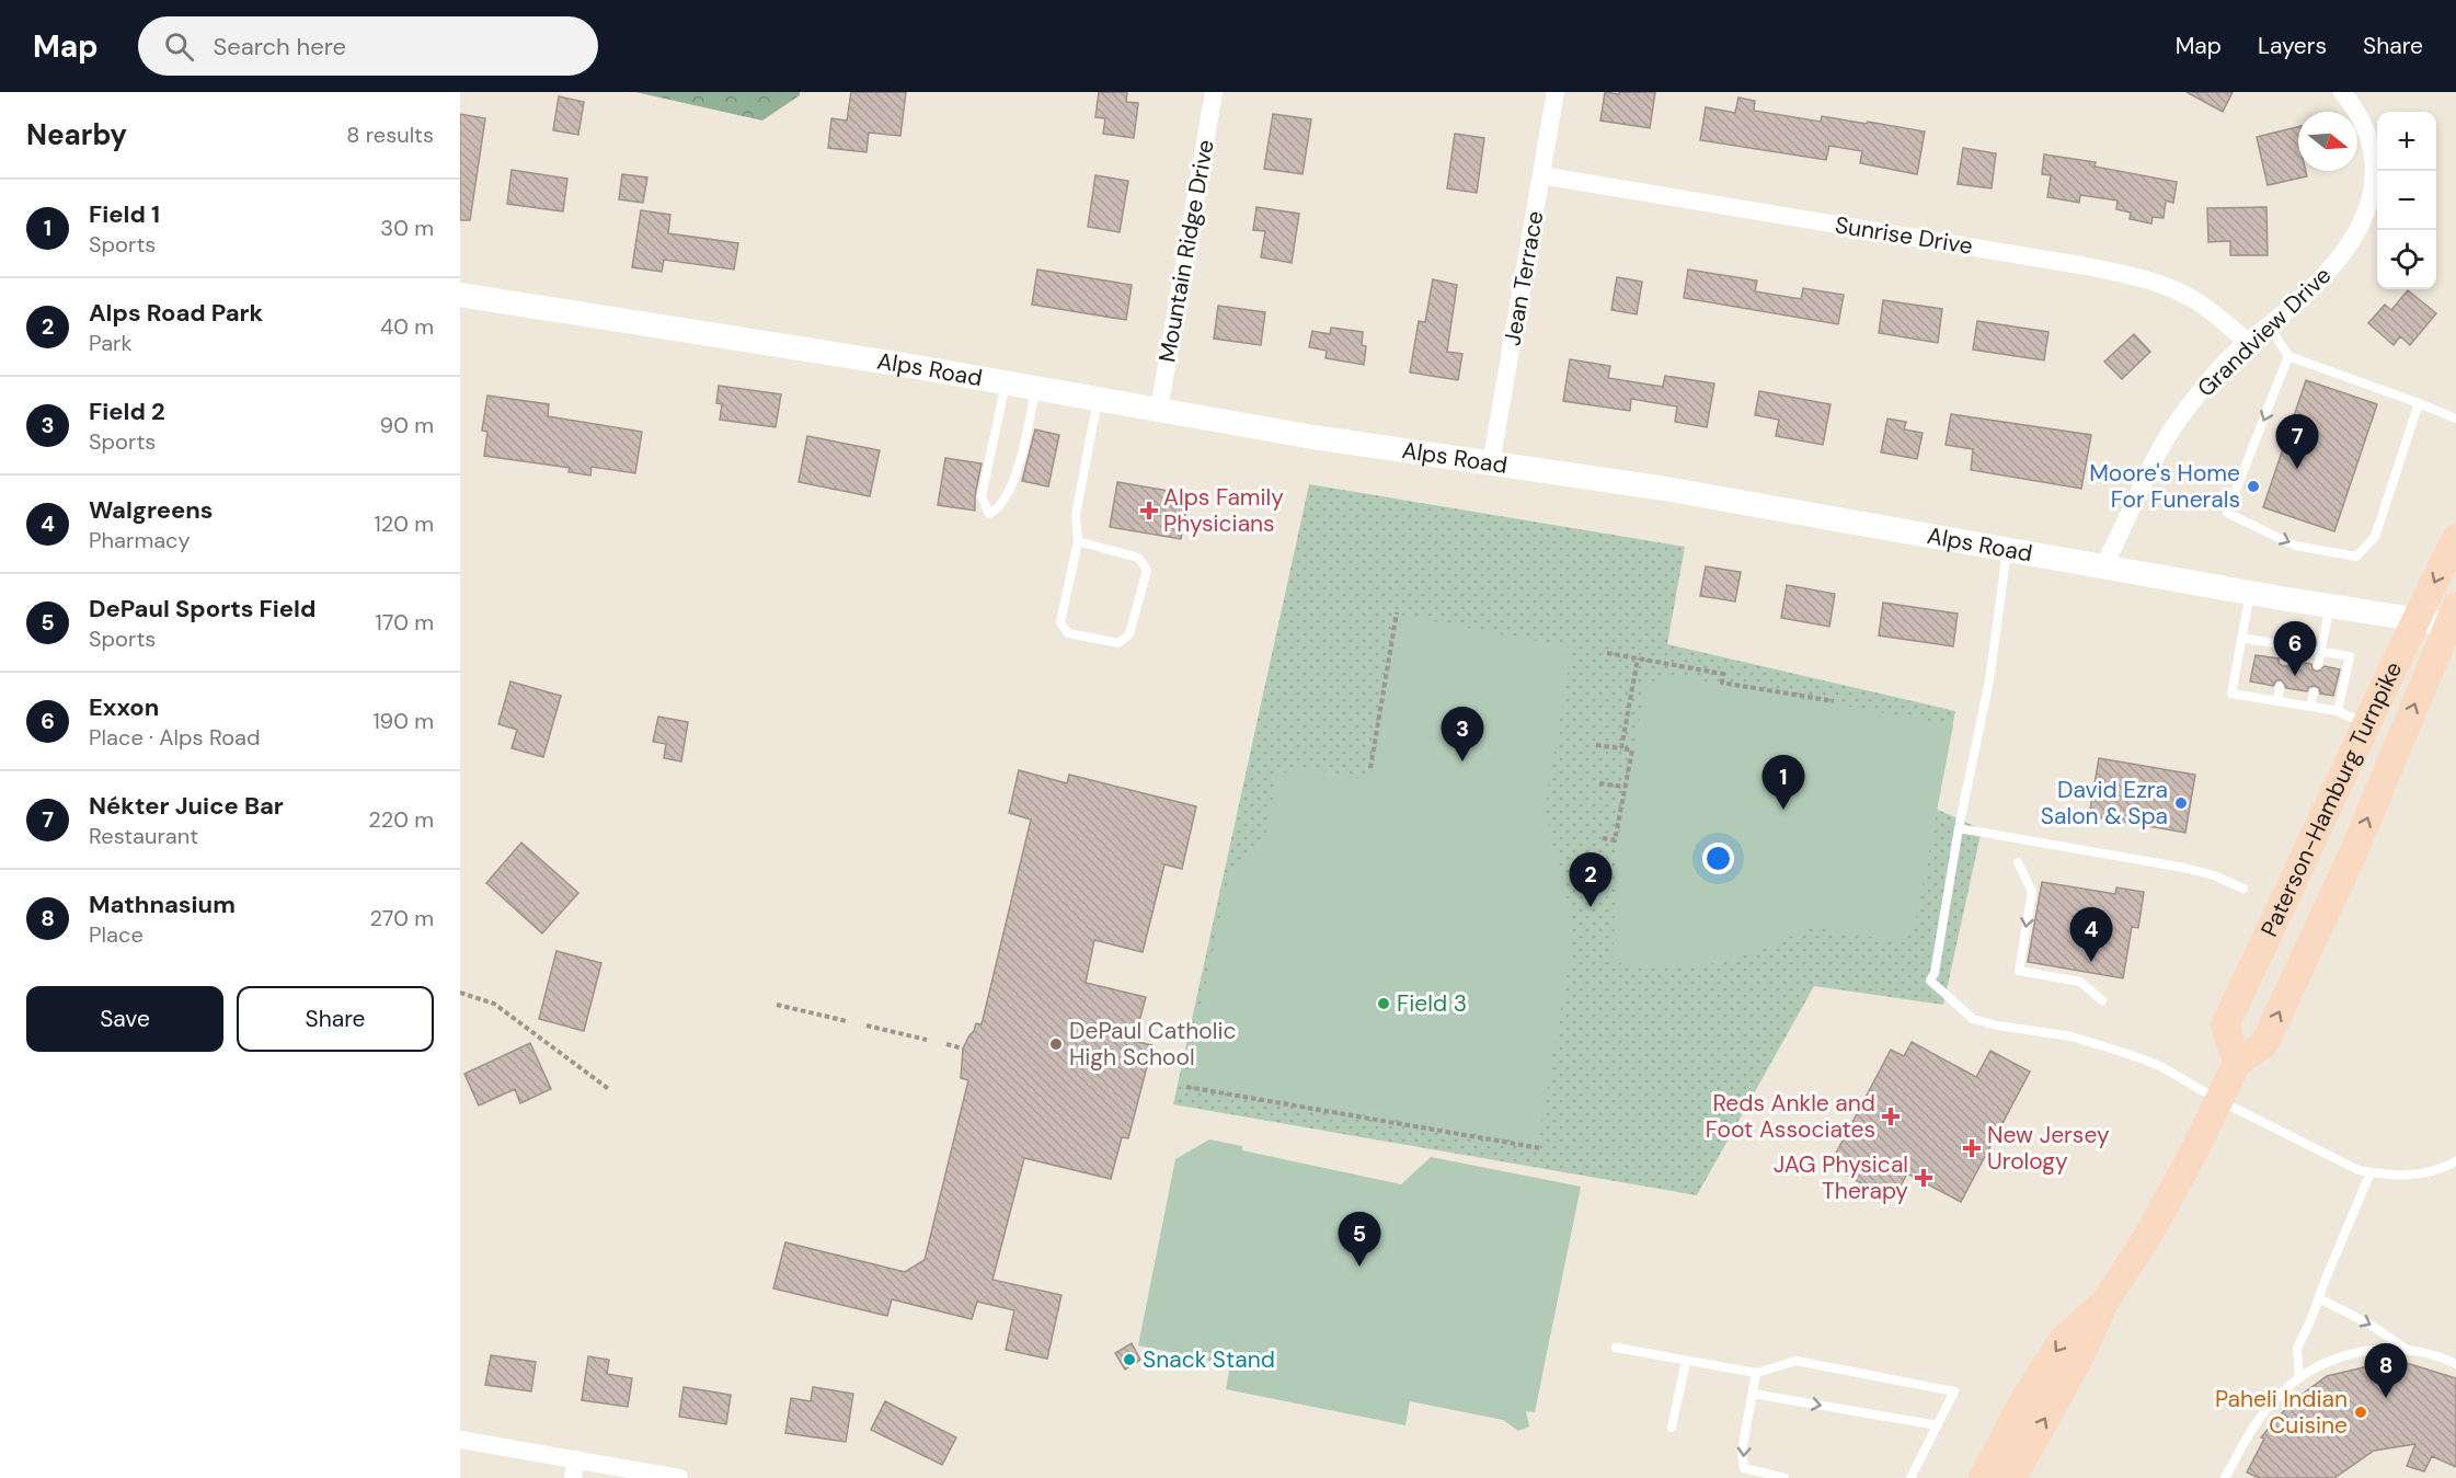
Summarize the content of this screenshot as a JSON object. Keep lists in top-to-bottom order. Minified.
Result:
{"streets":{"main road":["Alps Road","Paterson-Hamburg Turnpike"],"street":["Sunrise Drive","Mountain Ridge Drive","Jean Terrace","Grandview Drive"]},"crossings":[["Sunrise Drive","Jean Terrace"],["Sunrise Drive","Grandview Drive"],["Mountain Ridge Drive","Alps Road"],["Jean Terrace","Alps Road"],["Grandview Drive","Alps Road"],["Alps Road","Paterson-Hamburg Turnpike"]],"places":{"other":["Moore's Home For Funerals","David Ezra Salon & Spa","Field 3","DePaul Catholic High School","Snack Stand","Paheli Indian Cuisine"],"health":["Alps Family Physicians","Reds Ankle and Foot Associates","New Jersey Urology","JAG Physical Therapy"]},"north":"right","page":{"header":"Map","search":"Search here","nav":["Map","Layers","Share"],"heading":["Nearby","8 results"],"map_buttons":["+","−"],"list":[{"mark":"1","name":"Field 1","note":"Sports","value":"30 m"},{"mark":"2","name":"Alps Road Park","note":"Park","value":"40 m"},{"mark":"3","name":"Field 2","note":"Sports","value":"90 m"},{"mark":"4","name":"Walgreens","note":"Pharmacy","value":"120 m"},{"mark":"5","name":"DePaul Sports Field","note":"Sports","value":"170 m"},{"mark":"6","name":"Exxon","note":"Place · Alps Road","value":"190 m"},{"mark":"7","name":"Nékter Juice Bar","note":"Restaurant","value":"220 m"},{"mark":"8","name":"Mathnasium","note":"Place","value":"270 m"}],"pins":["7","6","3","1","2","4","5","8"],"buttons":["Save","Share"]}}
